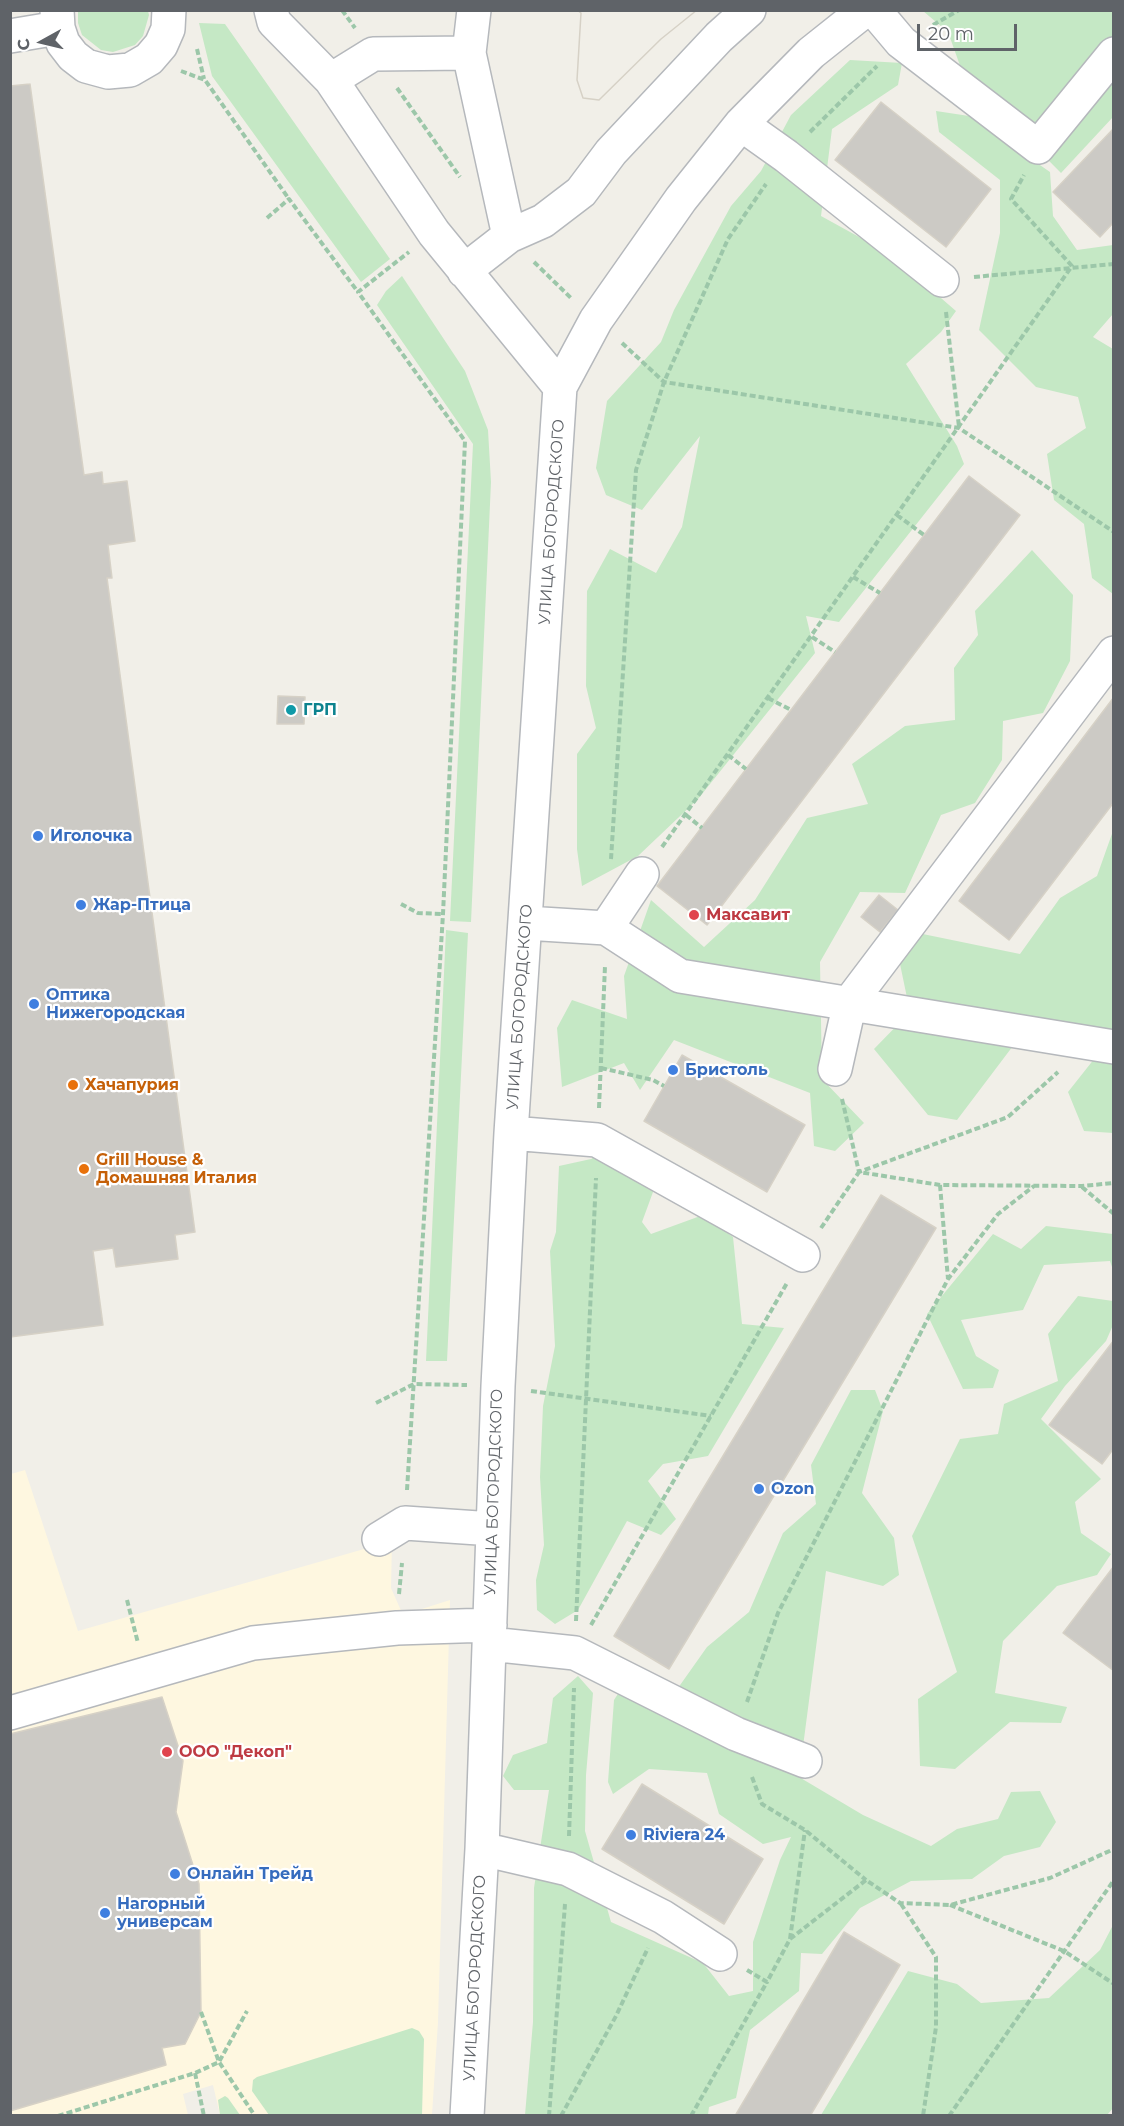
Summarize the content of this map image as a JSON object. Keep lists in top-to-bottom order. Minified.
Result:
{"streets":{"street":["УЛИЦА БОГОРОДСКОГО"]},"places":["ГРП","Иголочка","Жар-Птица","Максавит","Оптика Нижегородская","Бристоль","Хачапурия","Grill House & Домашняя Италия","Ozon","ООО \"Декоп\"","Riviera 24","Онлайн Трейд","Нагорный универсам"],"scale_bar":"20 m","north":"left"}
